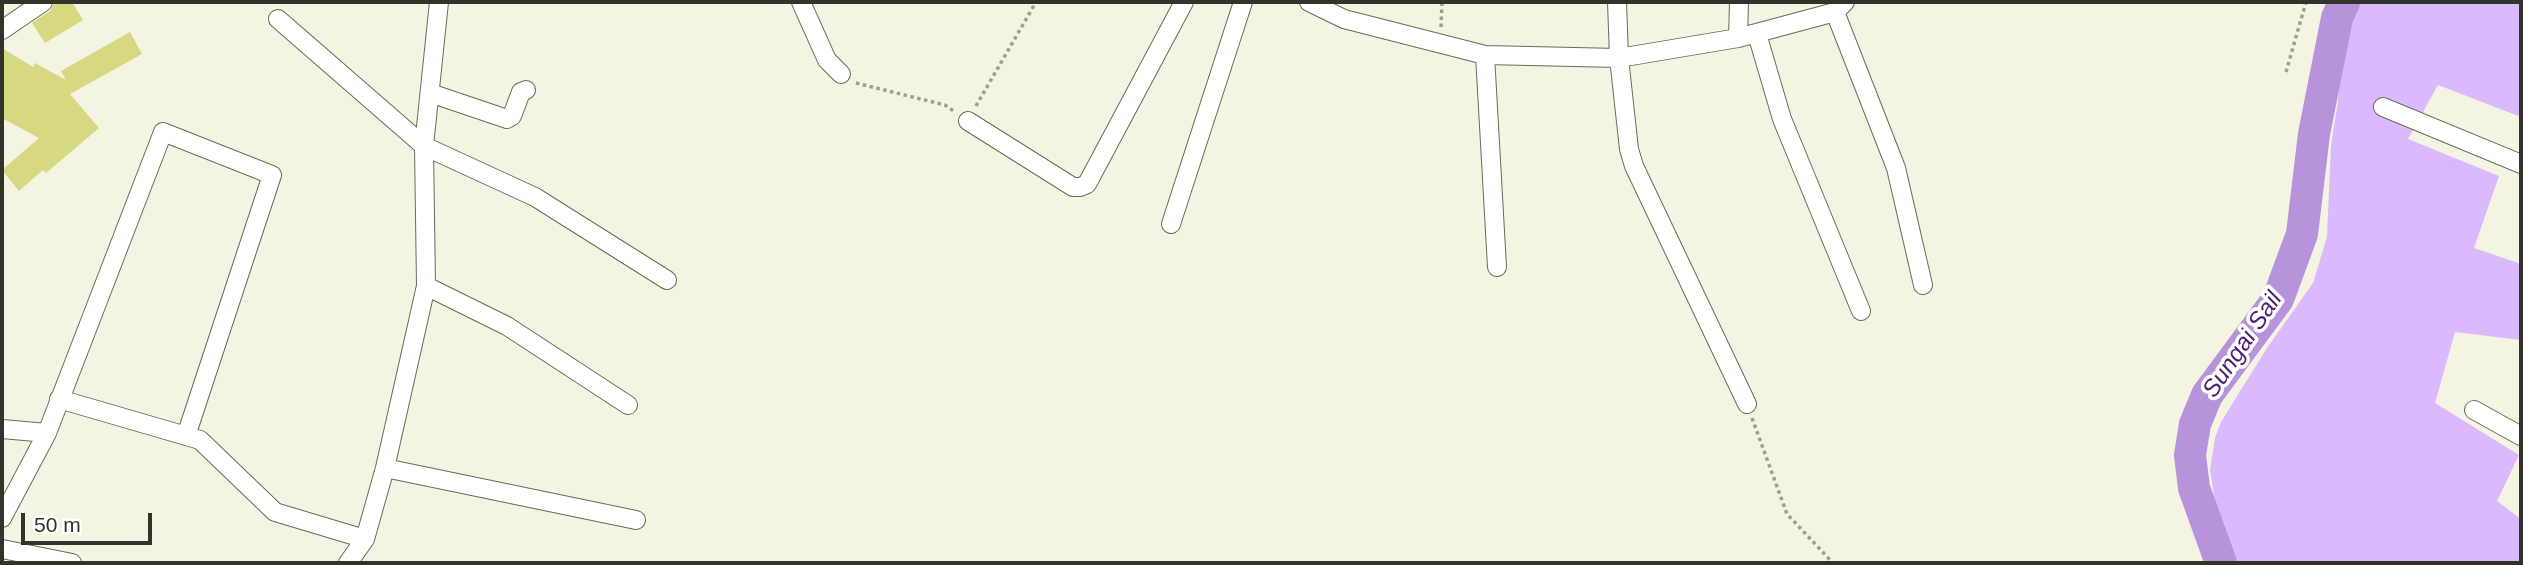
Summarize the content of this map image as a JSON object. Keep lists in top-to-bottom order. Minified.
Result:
{"water":["Sungai Sail"],"scale_bar":"50 m"}
